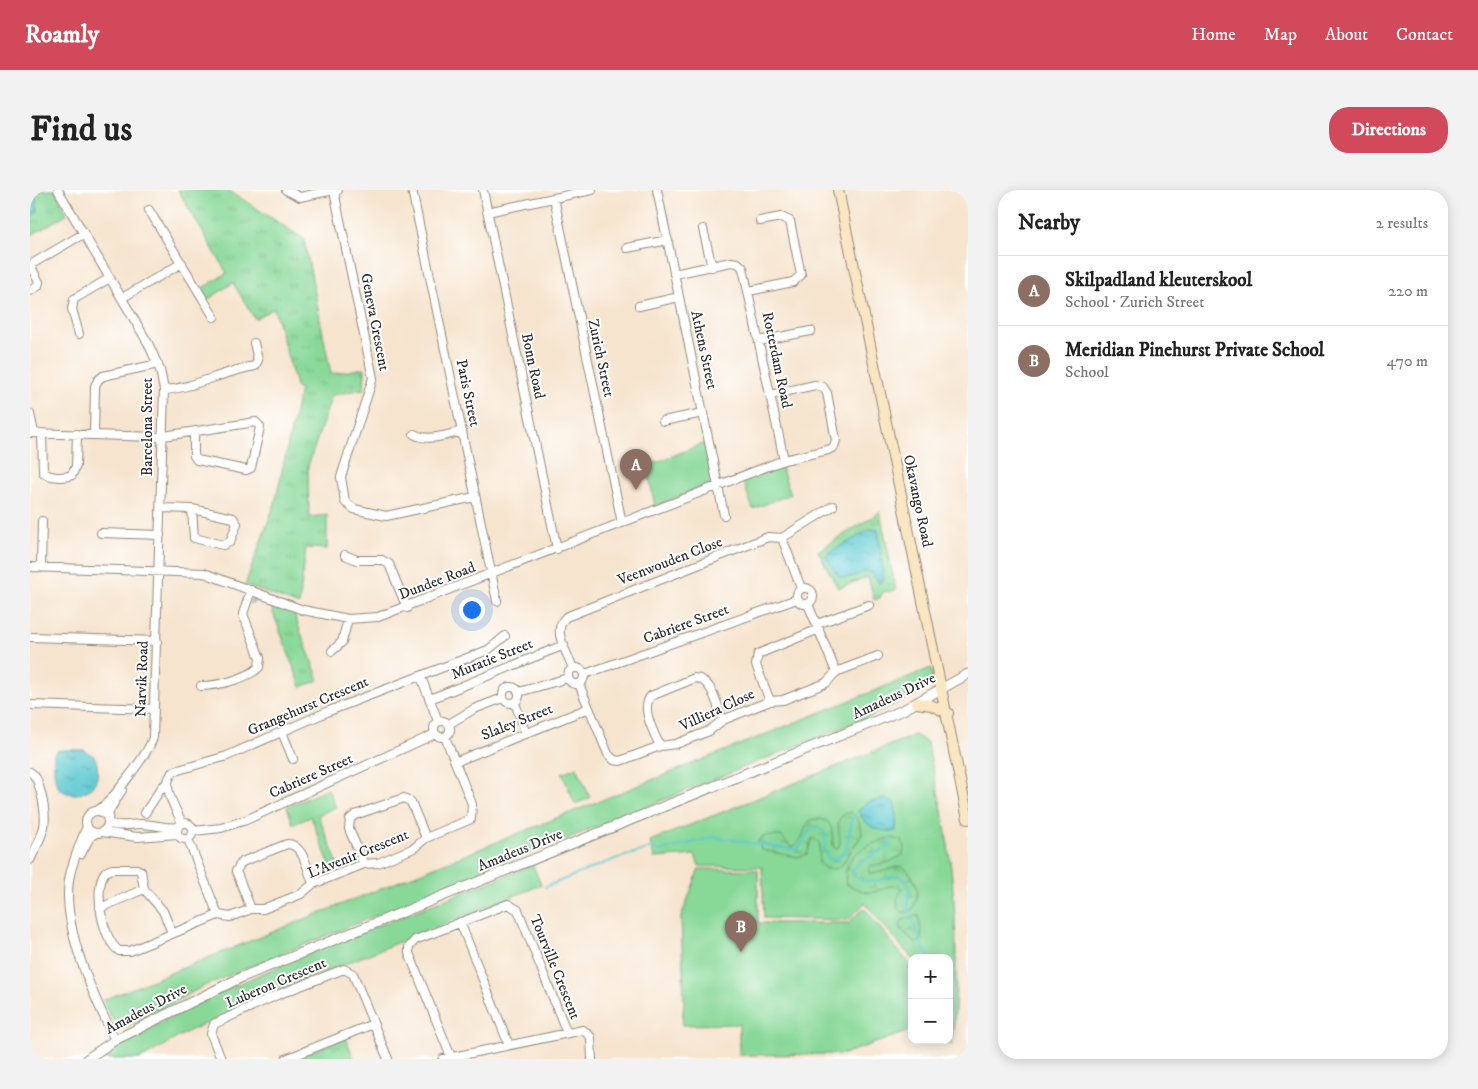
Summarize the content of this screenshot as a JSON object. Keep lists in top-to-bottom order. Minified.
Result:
{"streets":{"main road":["Okavango Road"],"street":["Geneva Crescent","Athens Street","Zurich Street","Rotterdam Road","Bonn Road","Paris Street","Barcelona Street","Veenwouden Close","Dundee Road","Cabriere Street","Muratie Street","Narvik Road","Amadeus Drive","Grangehurst Crescent","Villiera Close","Slaley Street","L'Avenir Crescent","Tourville Crescent","Luberon Crescent"]},"crossings":[["Geneva Crescent","Paris Street"],["Athens Street","Rotterdam Road"],["Athens Street","Dundee Road"],["Zurich Street","Dundee Road"],["Bonn Road","Dundee Road"],["Paris Street","Dundee Road"],["Barcelona Street","Dundee Road"],["Barcelona Street","Narvik Road"],["Okavango Road","Amadeus Drive"],["Veenwouden Close","Cabriere Street"],["Veenwouden Close","Muratie Street"],["Veenwouden Close","Villiera Close"],["Dundee Road","Narvik Road"],["Cabriere Street","Villiera Close"],["Cabriere Street","L'Avenir Crescent"],["Villiera Close","Slaley Street"],["Slaley Street","L'Avenir Crescent"]],"page":{"header":"Roamly","nav":["Home","Map","About","Contact"],"buttons":"Directions","title":"Find us","heading":["Nearby","2 results"],"list":[{"mark":"A","name":"Skilpadland kleuterskool","note":"School · Zurich Street","value":"220 m"},{"mark":"B","name":"Meridian Pinehurst Private School","note":"School","value":"470 m"}],"pins":["A","B"],"map_buttons":["+","−"]}}
